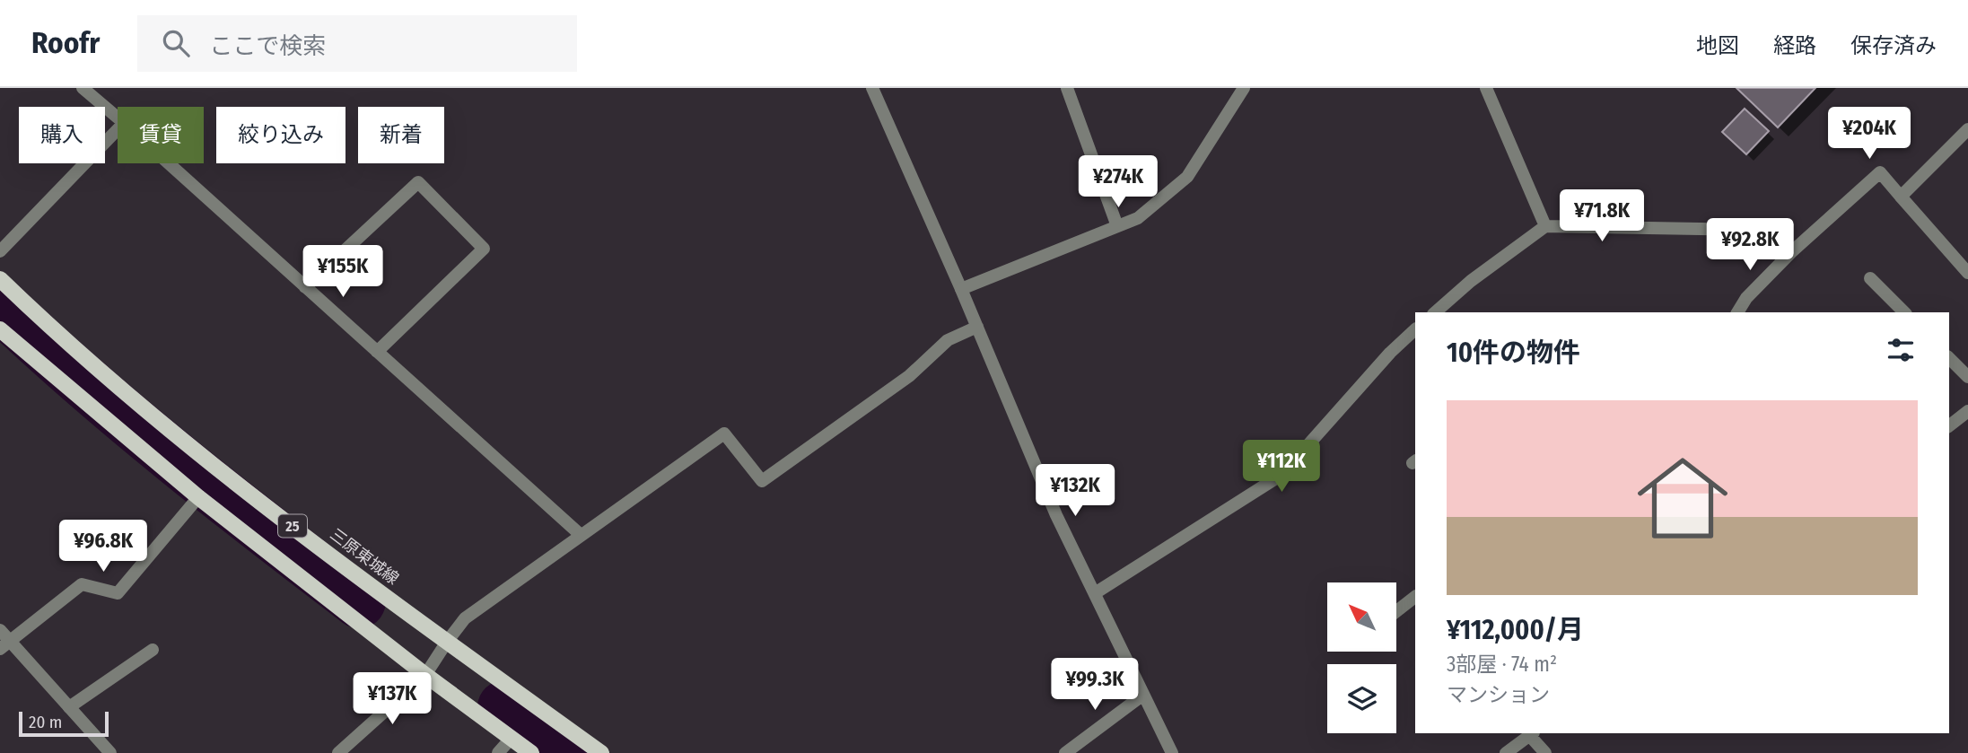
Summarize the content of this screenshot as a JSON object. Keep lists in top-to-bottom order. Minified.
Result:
{"streets":{"main road":["25","三原東城線"]},"scale_bar":"20 m","north":"top left","page":{"header":"Roofr","search":"ここで検索","nav":["地図","経路","保存済み"],"price":["¥204K","¥274K","¥71.8K","¥92.8K","¥155K","¥112K","¥132K","¥96.8K","¥99.3K","¥137K"],"chip":["購入","賃貸","絞り込み","新着"],"heading":"10件の物件","list":[{"name":"¥112,000/月","note":"3部屋 · 74 m² · マンション"}],"scale":"20 m"}}
